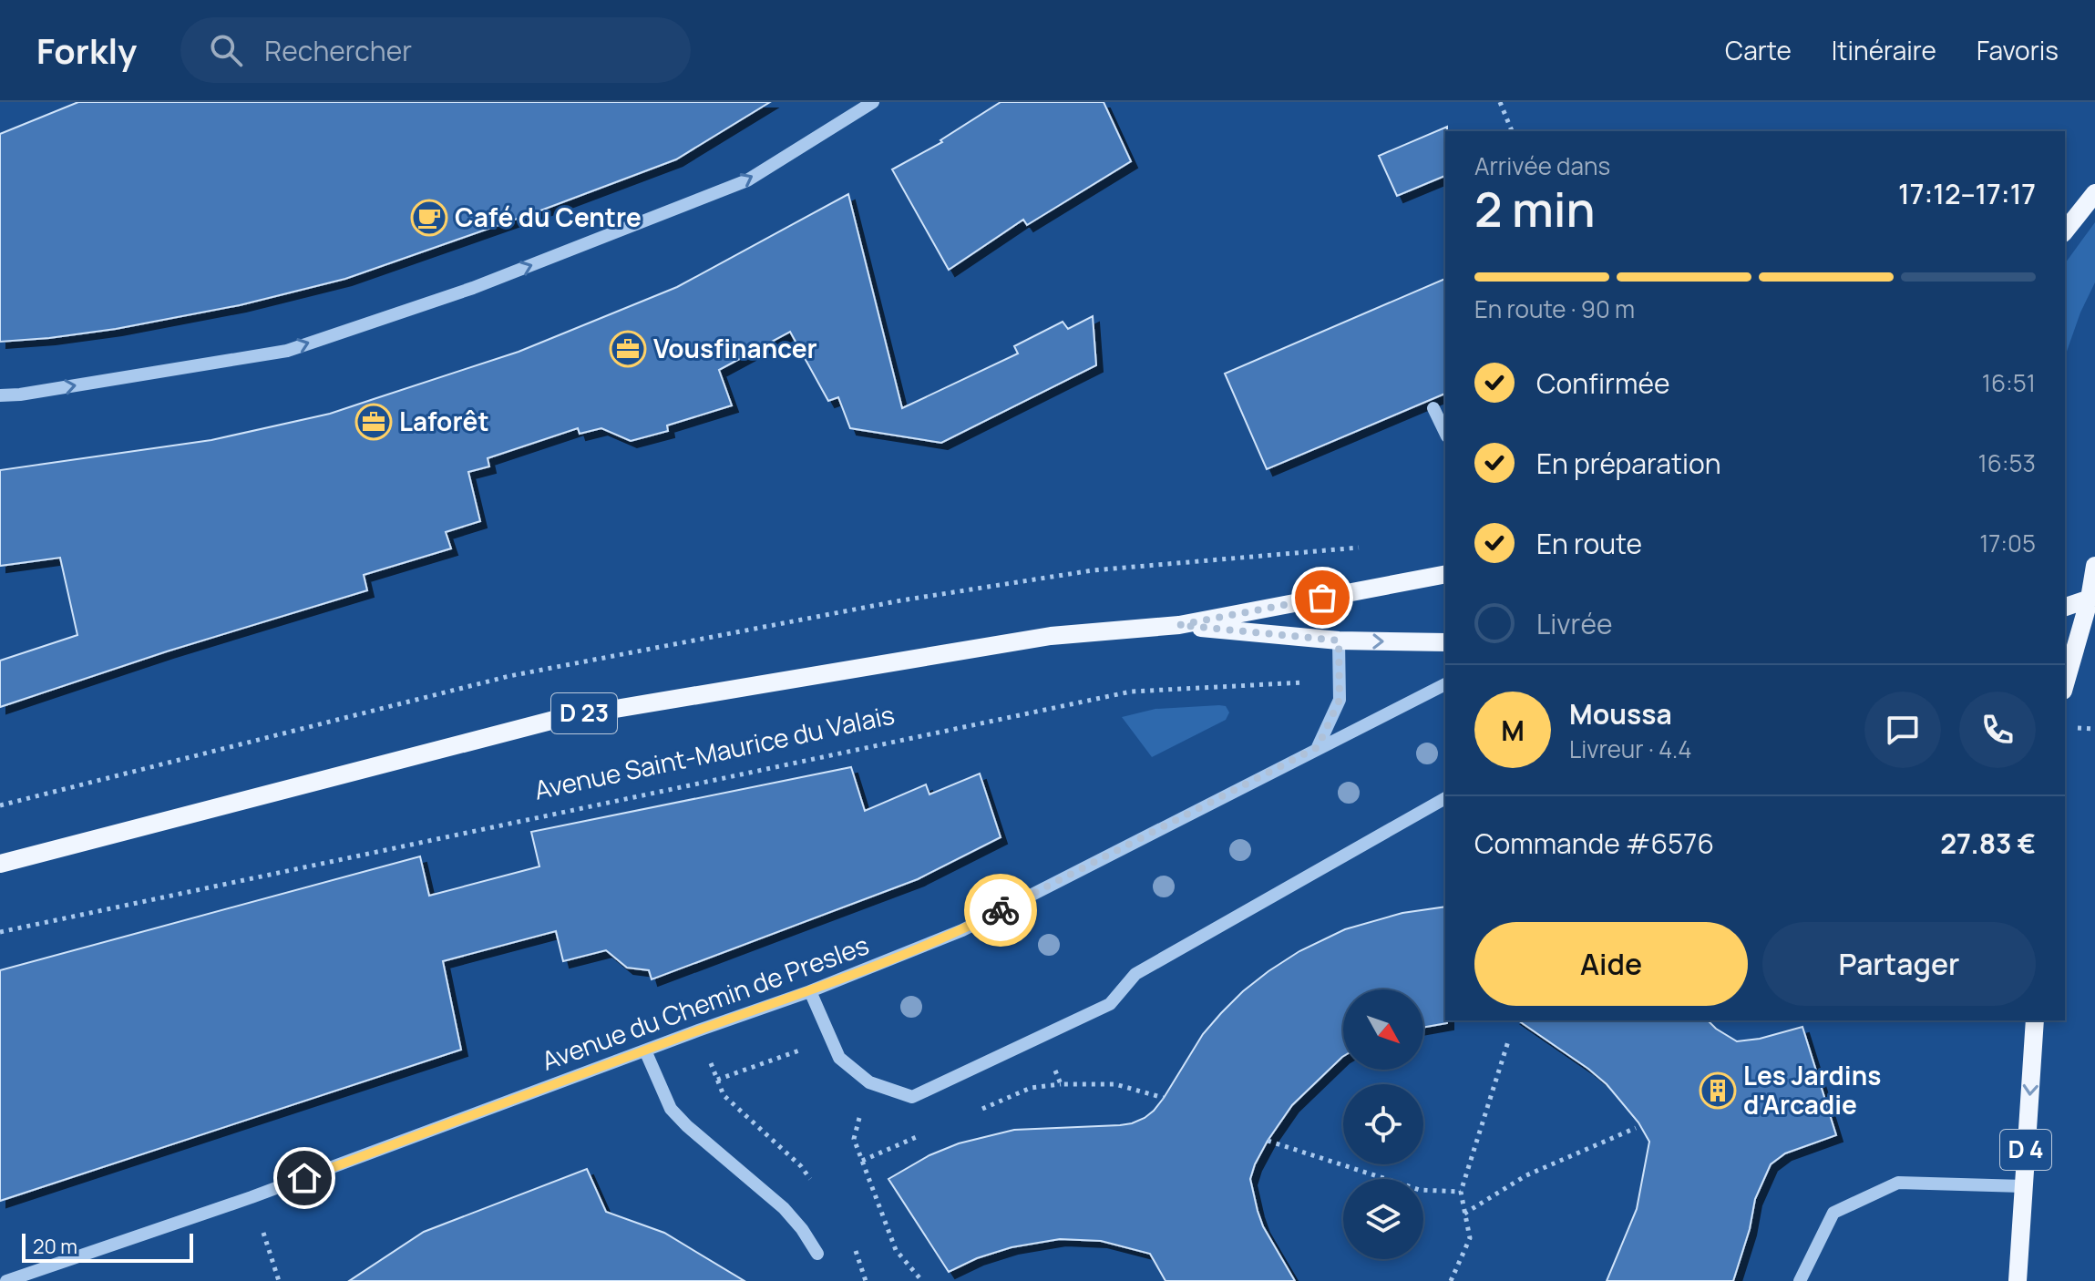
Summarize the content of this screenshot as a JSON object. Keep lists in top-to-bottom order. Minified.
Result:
{"streets":{"main road":["D 23","Avenue Saint-Maurice du Valais","D 4"],"street":["Avenue du Chemin de Presles"]},"places":{"cafe":["Café du Centre"],"office":["Vousfinancer","Laforêt"],"building":["Les Jardins d'Arcadie"]},"scale_bar":"20 m","north":"bottom right","page":{"header":"Forkly","search":"Rechercher","nav":["Carte","Itinéraire","Favoris"],"heading":["2 min","Arrivée dans","17:12–17:17"],"panel":["Moussa","Livreur · 4.4","Commande #6576","27.83 €"],"bar":"En route · 90 m","list":[["Confirmée","16:51"],["En préparation","16:53"],["En route","17:05"],"Livrée"],"round":"M","buttons":["Aide","Partager"],"scale":"20 m"}}
